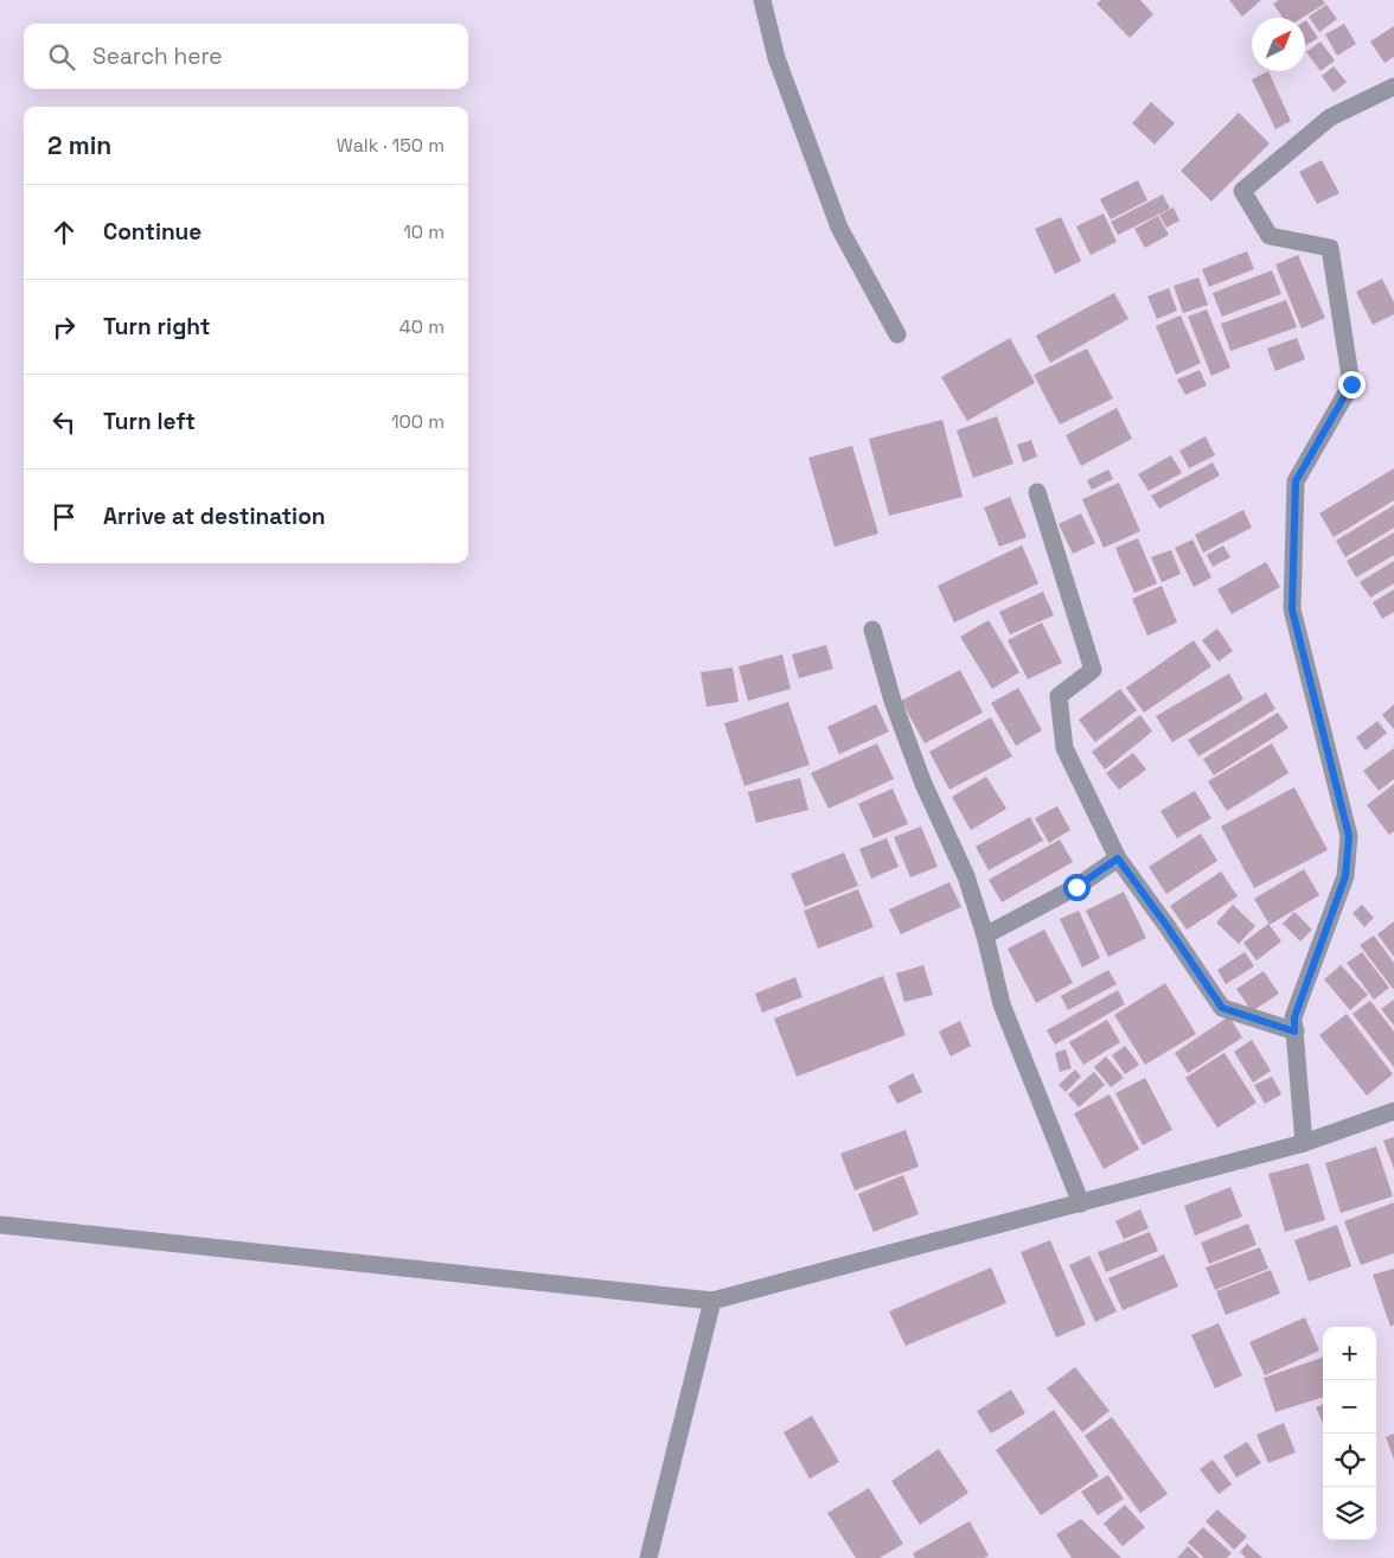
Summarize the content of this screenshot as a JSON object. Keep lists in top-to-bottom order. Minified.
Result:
{"north":"top right","page":{"search":"Search here","heading":["2 min","Walk · 150 m"],"list":[["Continue","10 m"],["Turn right","40 m"],["Turn left","100 m"],"Arrive at destination"],"map_buttons":["+","−"]}}
